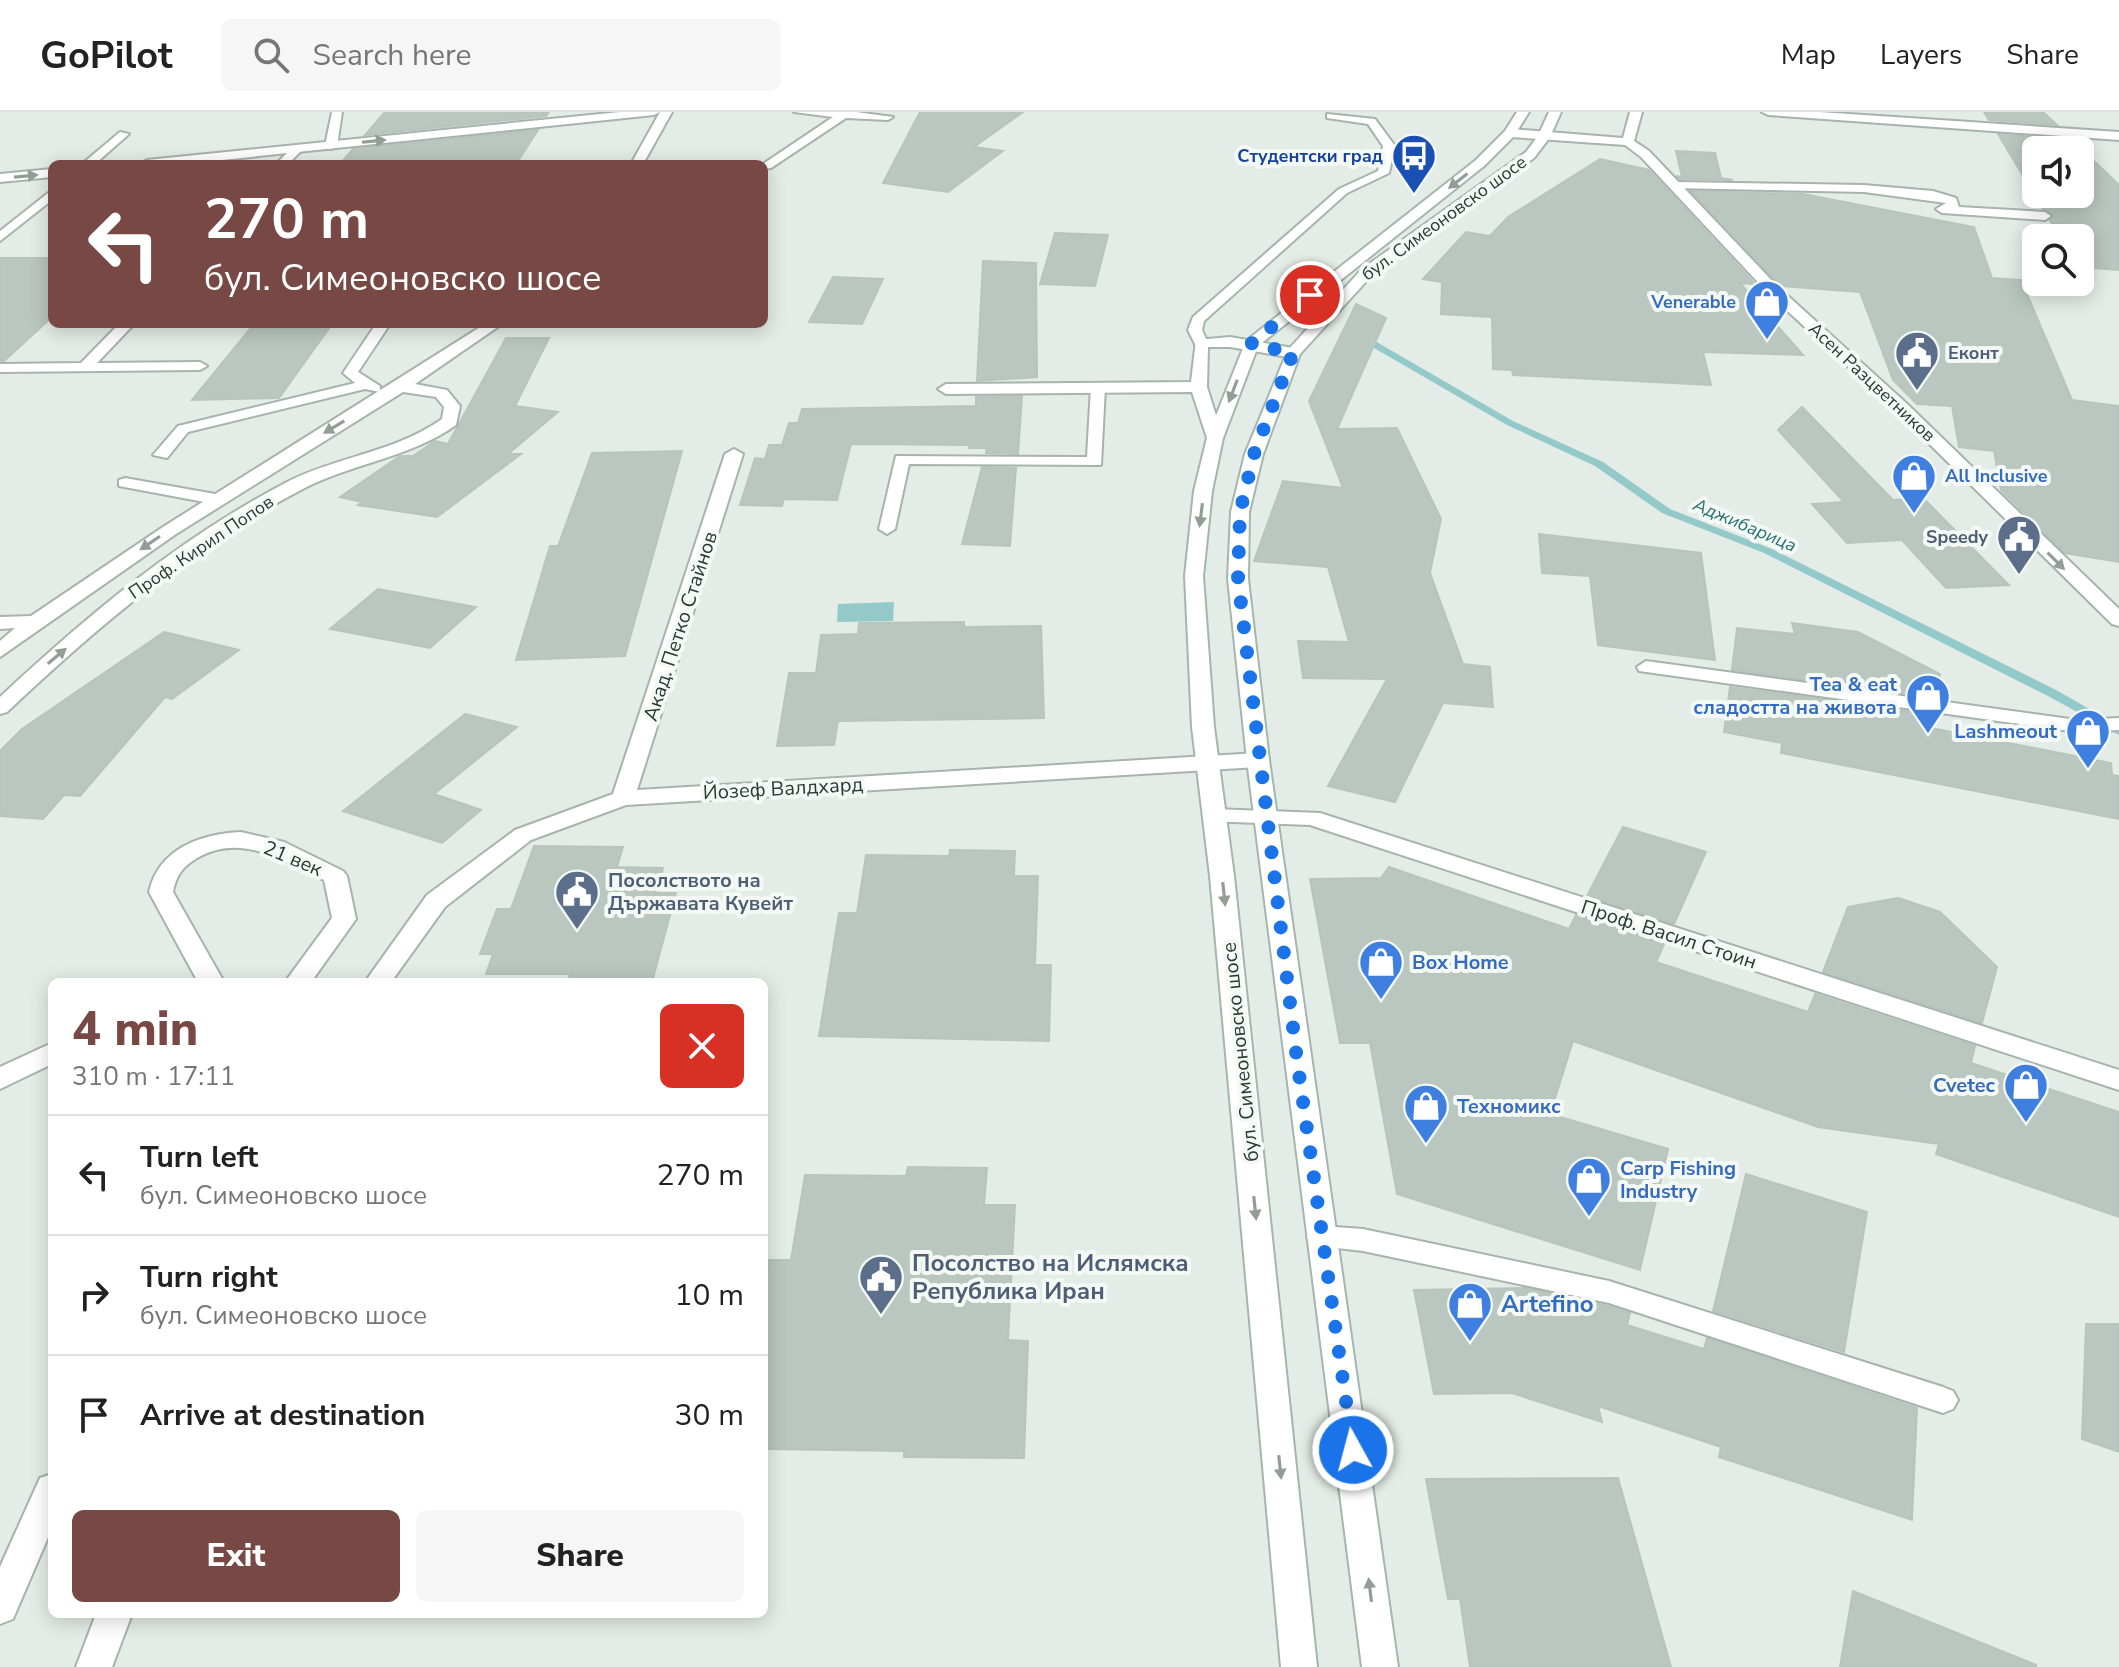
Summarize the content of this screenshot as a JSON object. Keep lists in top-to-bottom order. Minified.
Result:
{"streets":{"street":["бул. Симеоновско шосе","Асен Разцветников","Проф. Кирил Попов","Акад. Петко Стайнов","Йозеф Валдхард","21 век","Проф. Васил Стоин"]},"crossings":[["бул. Симеоновско шосе","Йозеф Валдхард"],["бул. Симеоновско шосе","Проф. Васил Стоин"],["Акад. Петко Стайнов","Йозеф Валдхард"]],"one_way":["Асен Разцветников"],"water":["Аджибарица"],"places":{"bus stop":["Студентски град"],"shop":["Venerable","All Inclusive","Tea & eat сладостта на живота","Lashmeout","Box Home","Cvetec","Техномикс","Carp Fishing Industry","Artefino"],"public building":["Еконт","Speedy","Посолството на Държавата Кувейт","Посолство на Ислямска Република Иран"]},"page":{"header":"GoPilot","search":"Search here","nav":["Map","Layers","Share"],"turn":["270 m","бул. Симеоновско шосе"],"heading":["4 min","310 m · 17:11"],"list":[{"name":"Turn left","note":"бул. Симеоновско шосе","value":"270 m"},{"name":"Turn right","note":"бул. Симеоновско шосе","value":"10 m"},{"name":"Arrive at destination","value":"30 m"}],"buttons":["Exit","Share"]}}
